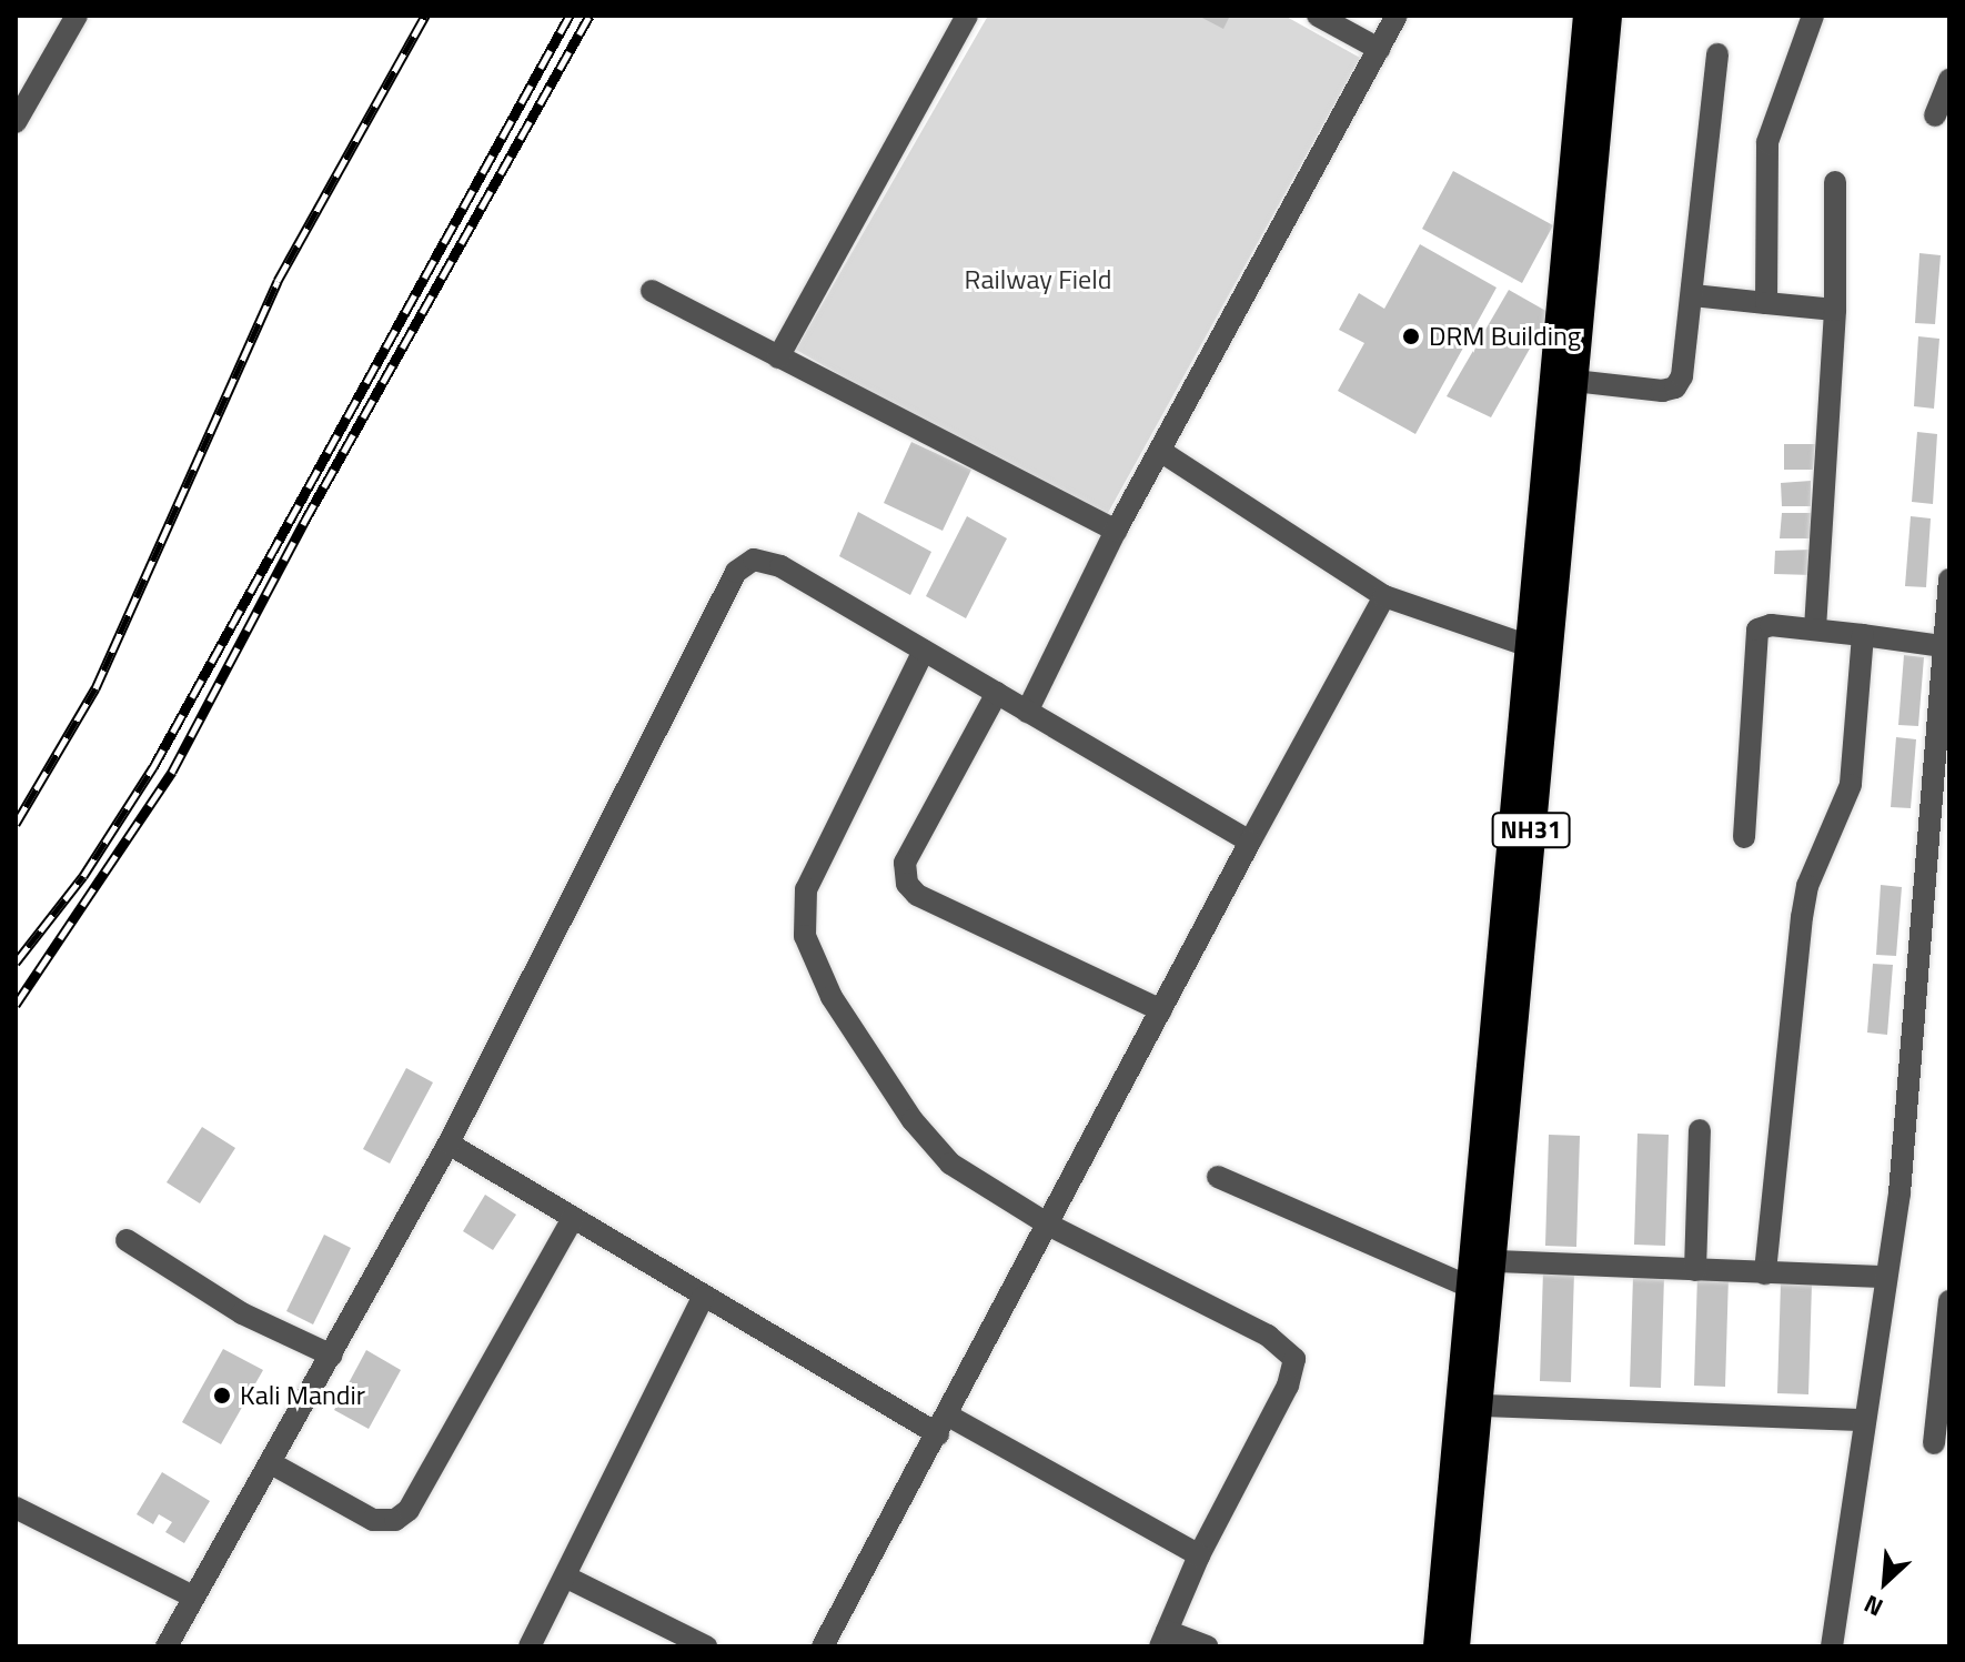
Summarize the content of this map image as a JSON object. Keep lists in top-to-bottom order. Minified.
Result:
{"streets":{"highway":["NH31"]},"parks":["Railway Field"],"places":["DRM Building","Kali Mandir"],"north":"bottom left"}
